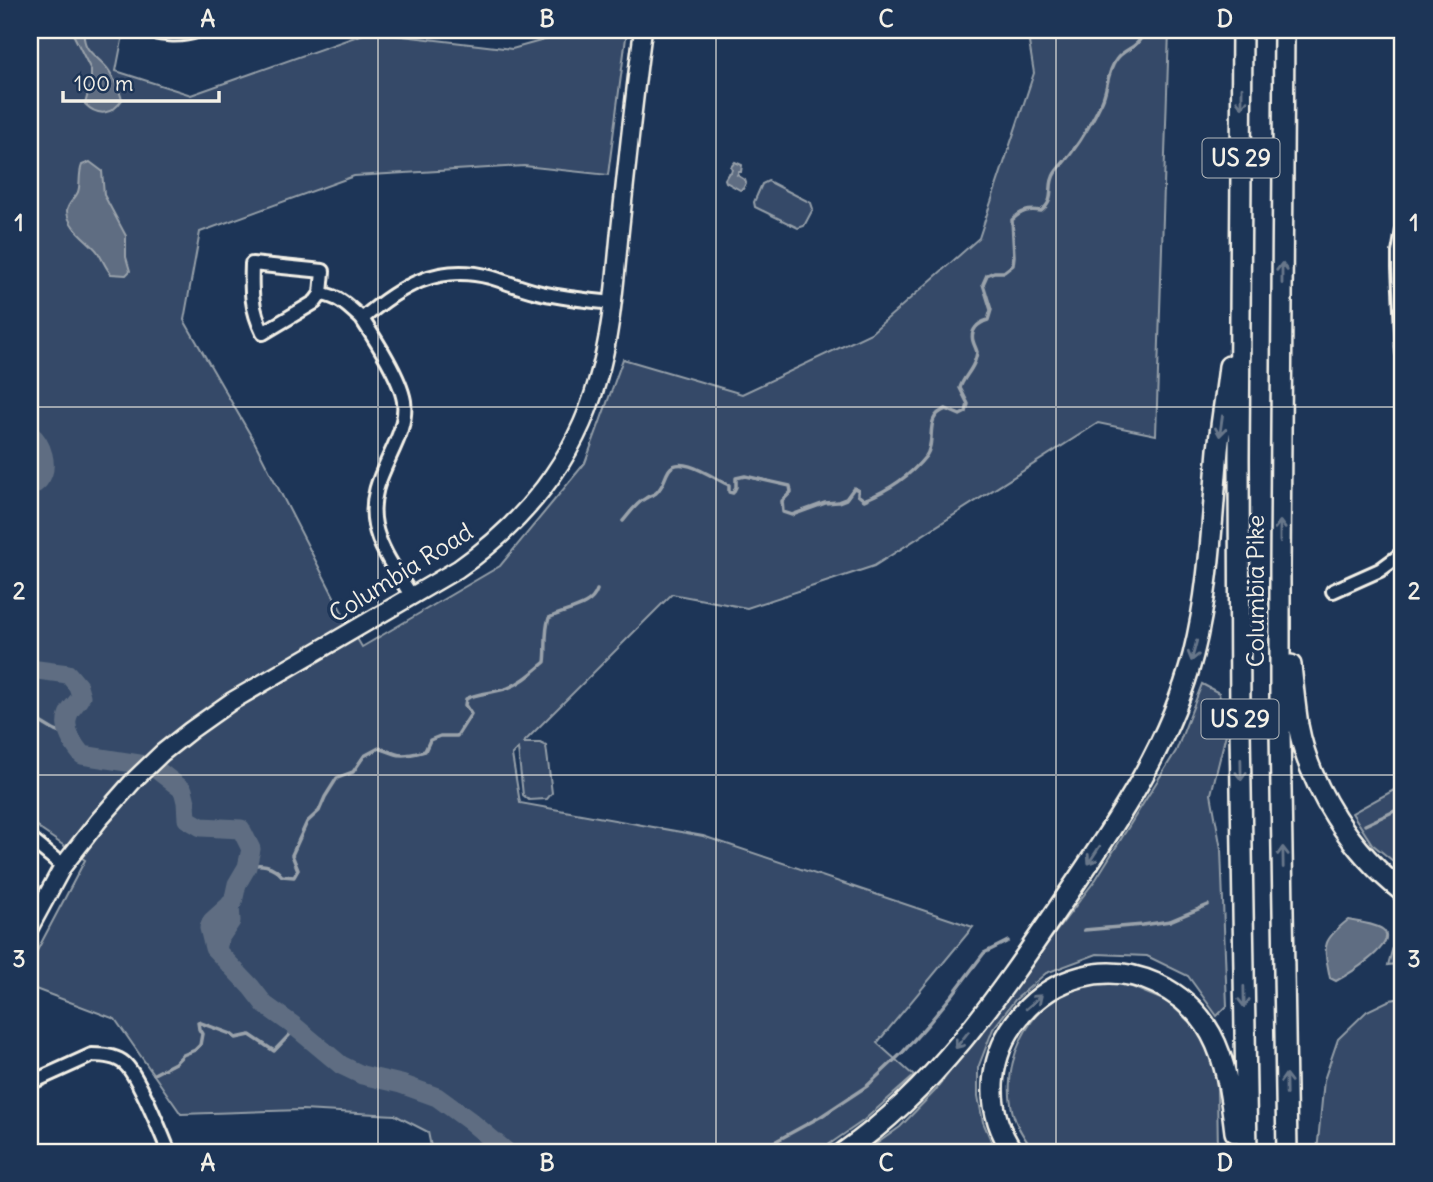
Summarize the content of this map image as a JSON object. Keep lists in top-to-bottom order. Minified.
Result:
{"streets":{"highway":["US 29","Columbia Pike"],"main road":["Columbia Road"]},"scale_bar":"100 m","grid":{"columns":["A","B","C","D"],"rows":["1","2","3"]}}
